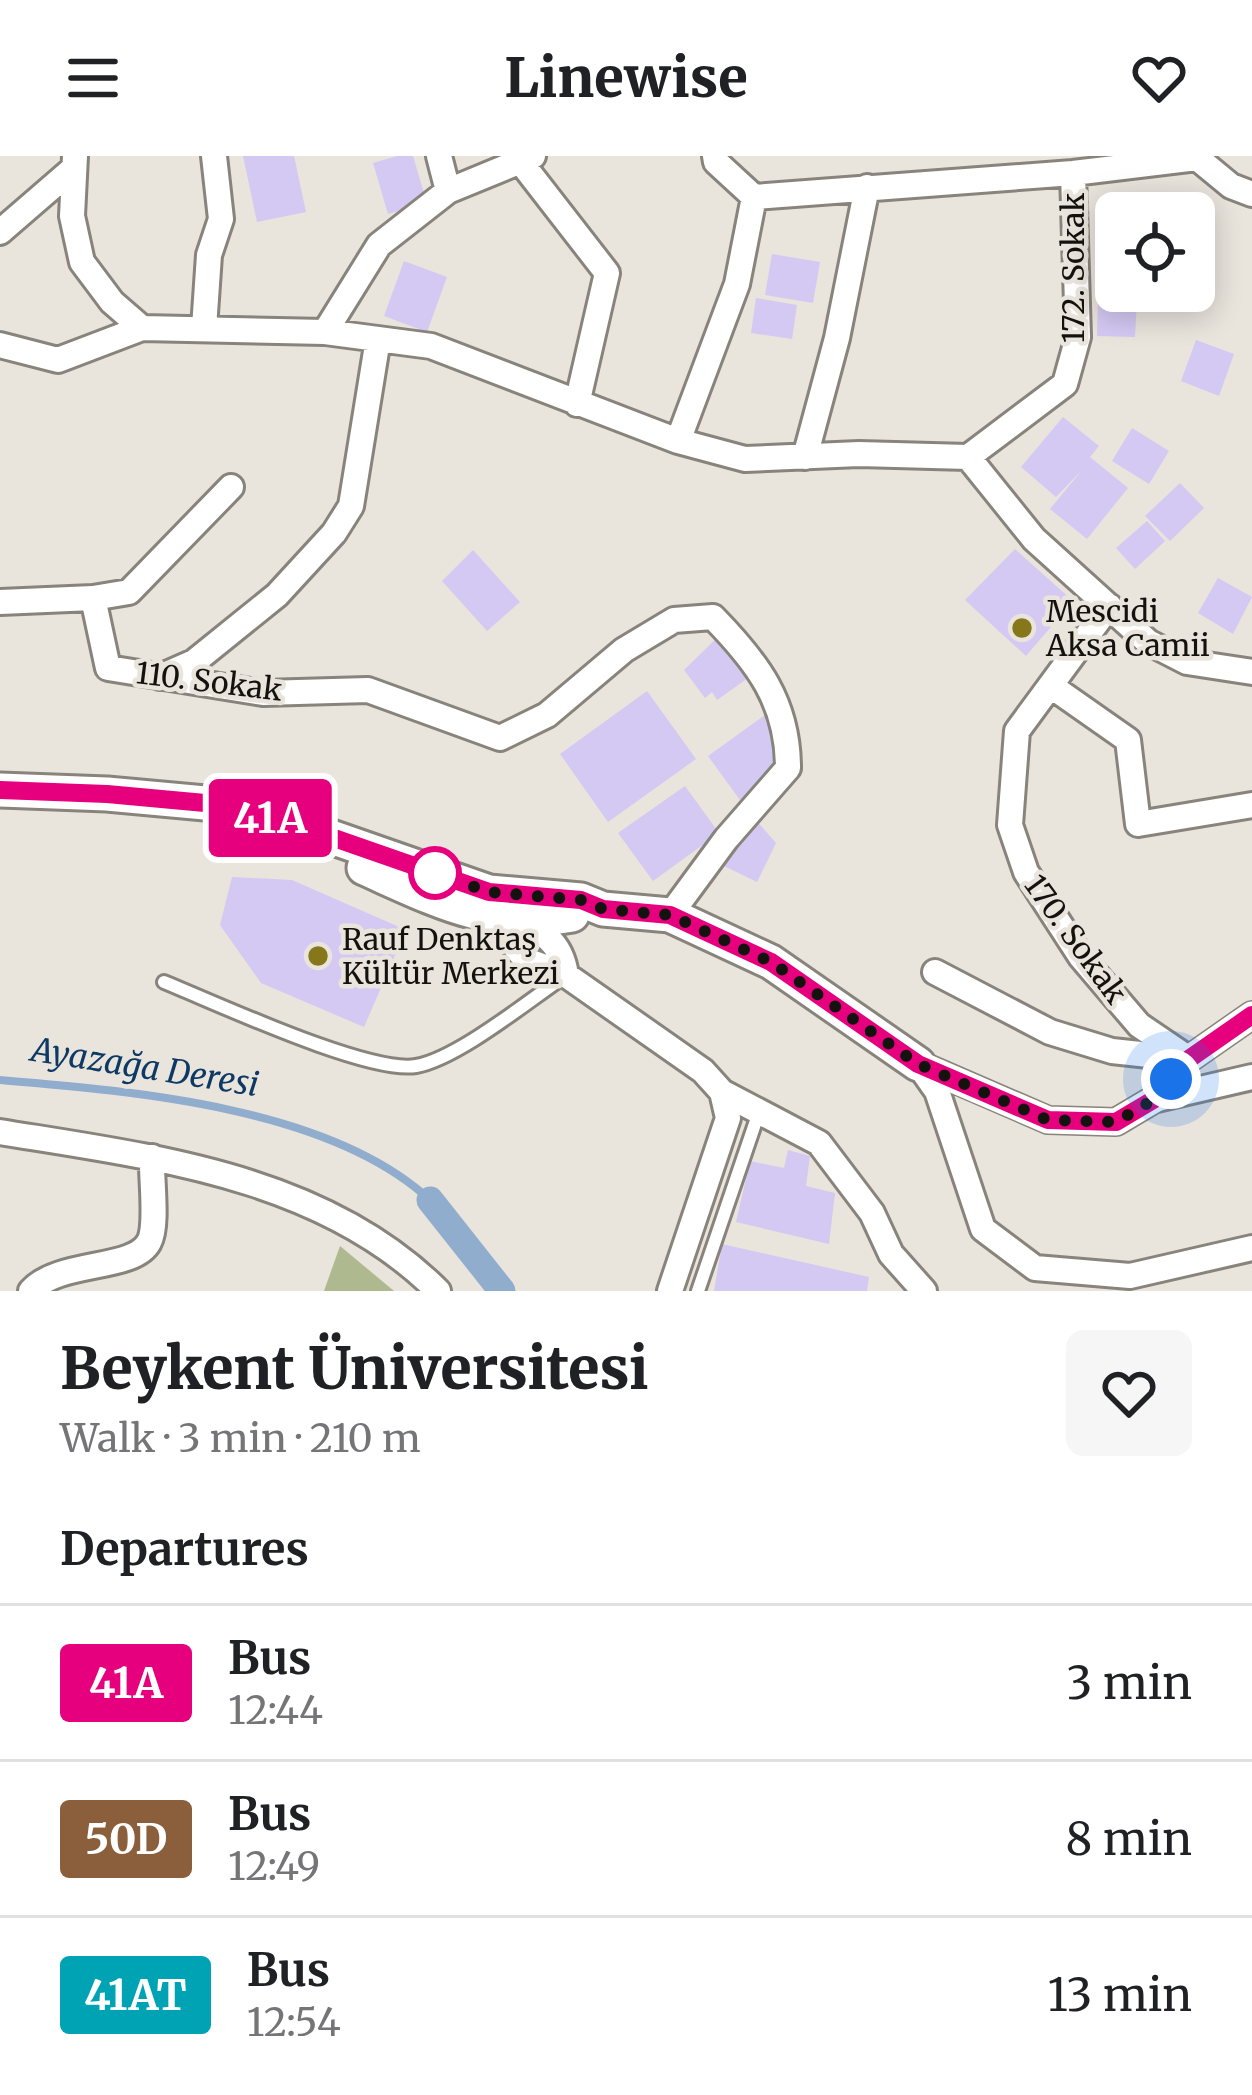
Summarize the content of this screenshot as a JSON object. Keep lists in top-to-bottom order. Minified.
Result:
{"streets":{"street":["172. Sokak","110. Sokak","170. Sokak"]},"water":["Ayazağa Deresi"],"places":["Mescidi Aksa Camii","Rauf Denktaş Kültür Merkezi"],"lines":["bus line 41A"],"page":{"header":"Linewise","on_map":"41A","heading":[["Beykent Üniversitesi","Walk · 3 min · 210 m"],"Departures"],"list":[{"mark":"41A","name":"Bus","note":"12:44","value":"3 min"},{"mark":"50D","name":"Bus","note":"12:49","value":"8 min"},{"mark":"41AT","name":"Bus","note":"12:54","value":"13 min"}]}}
